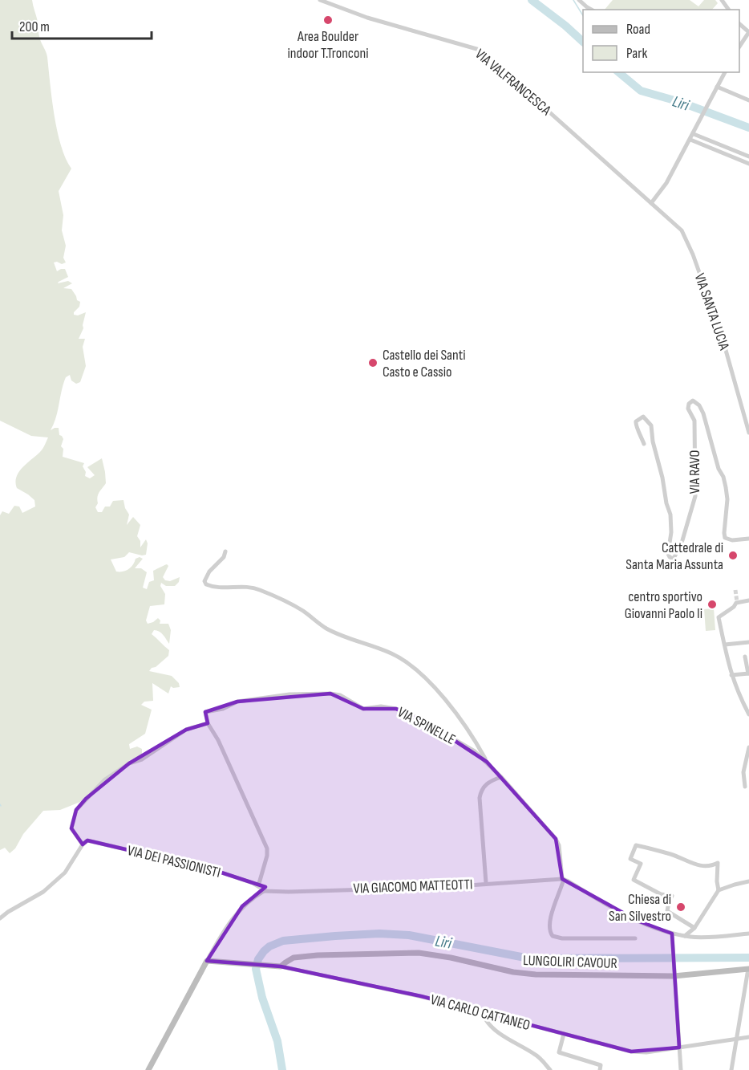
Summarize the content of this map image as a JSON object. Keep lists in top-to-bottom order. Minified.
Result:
{"streets":{"street":["VIA VALFRANCESCA","VIA SANTA LUCIA","VIA RAVO","VIA SPINELLE","VIA DEI PASSIONISTI","VIA GIACOMO MATTEOTTI","LUNGOLIRI CAVOUR","VIA CARLO CATTANEO"]},"crossings":[["VIA VALFRANCESCA","VIA SANTA LUCIA"],["VIA SPINELLE","VIA GIACOMO MATTEOTTI"],["VIA DEI PASSIONISTI","VIA GIACOMO MATTEOTTI"],["LUNGOLIRI CAVOUR","VIA CARLO CATTANEO"]],"water":["Liri"],"places":["Area Boulder indoor T.Tronconi","Castello dei Santi Casto e Cassio","Cattedrale di Santa Maria Assunta","centro sportivo Giovanni Paolo Ii","Chiesa di San Silvestro"],"legend":["Road","Park"],"scale_bar":"200 m"}
